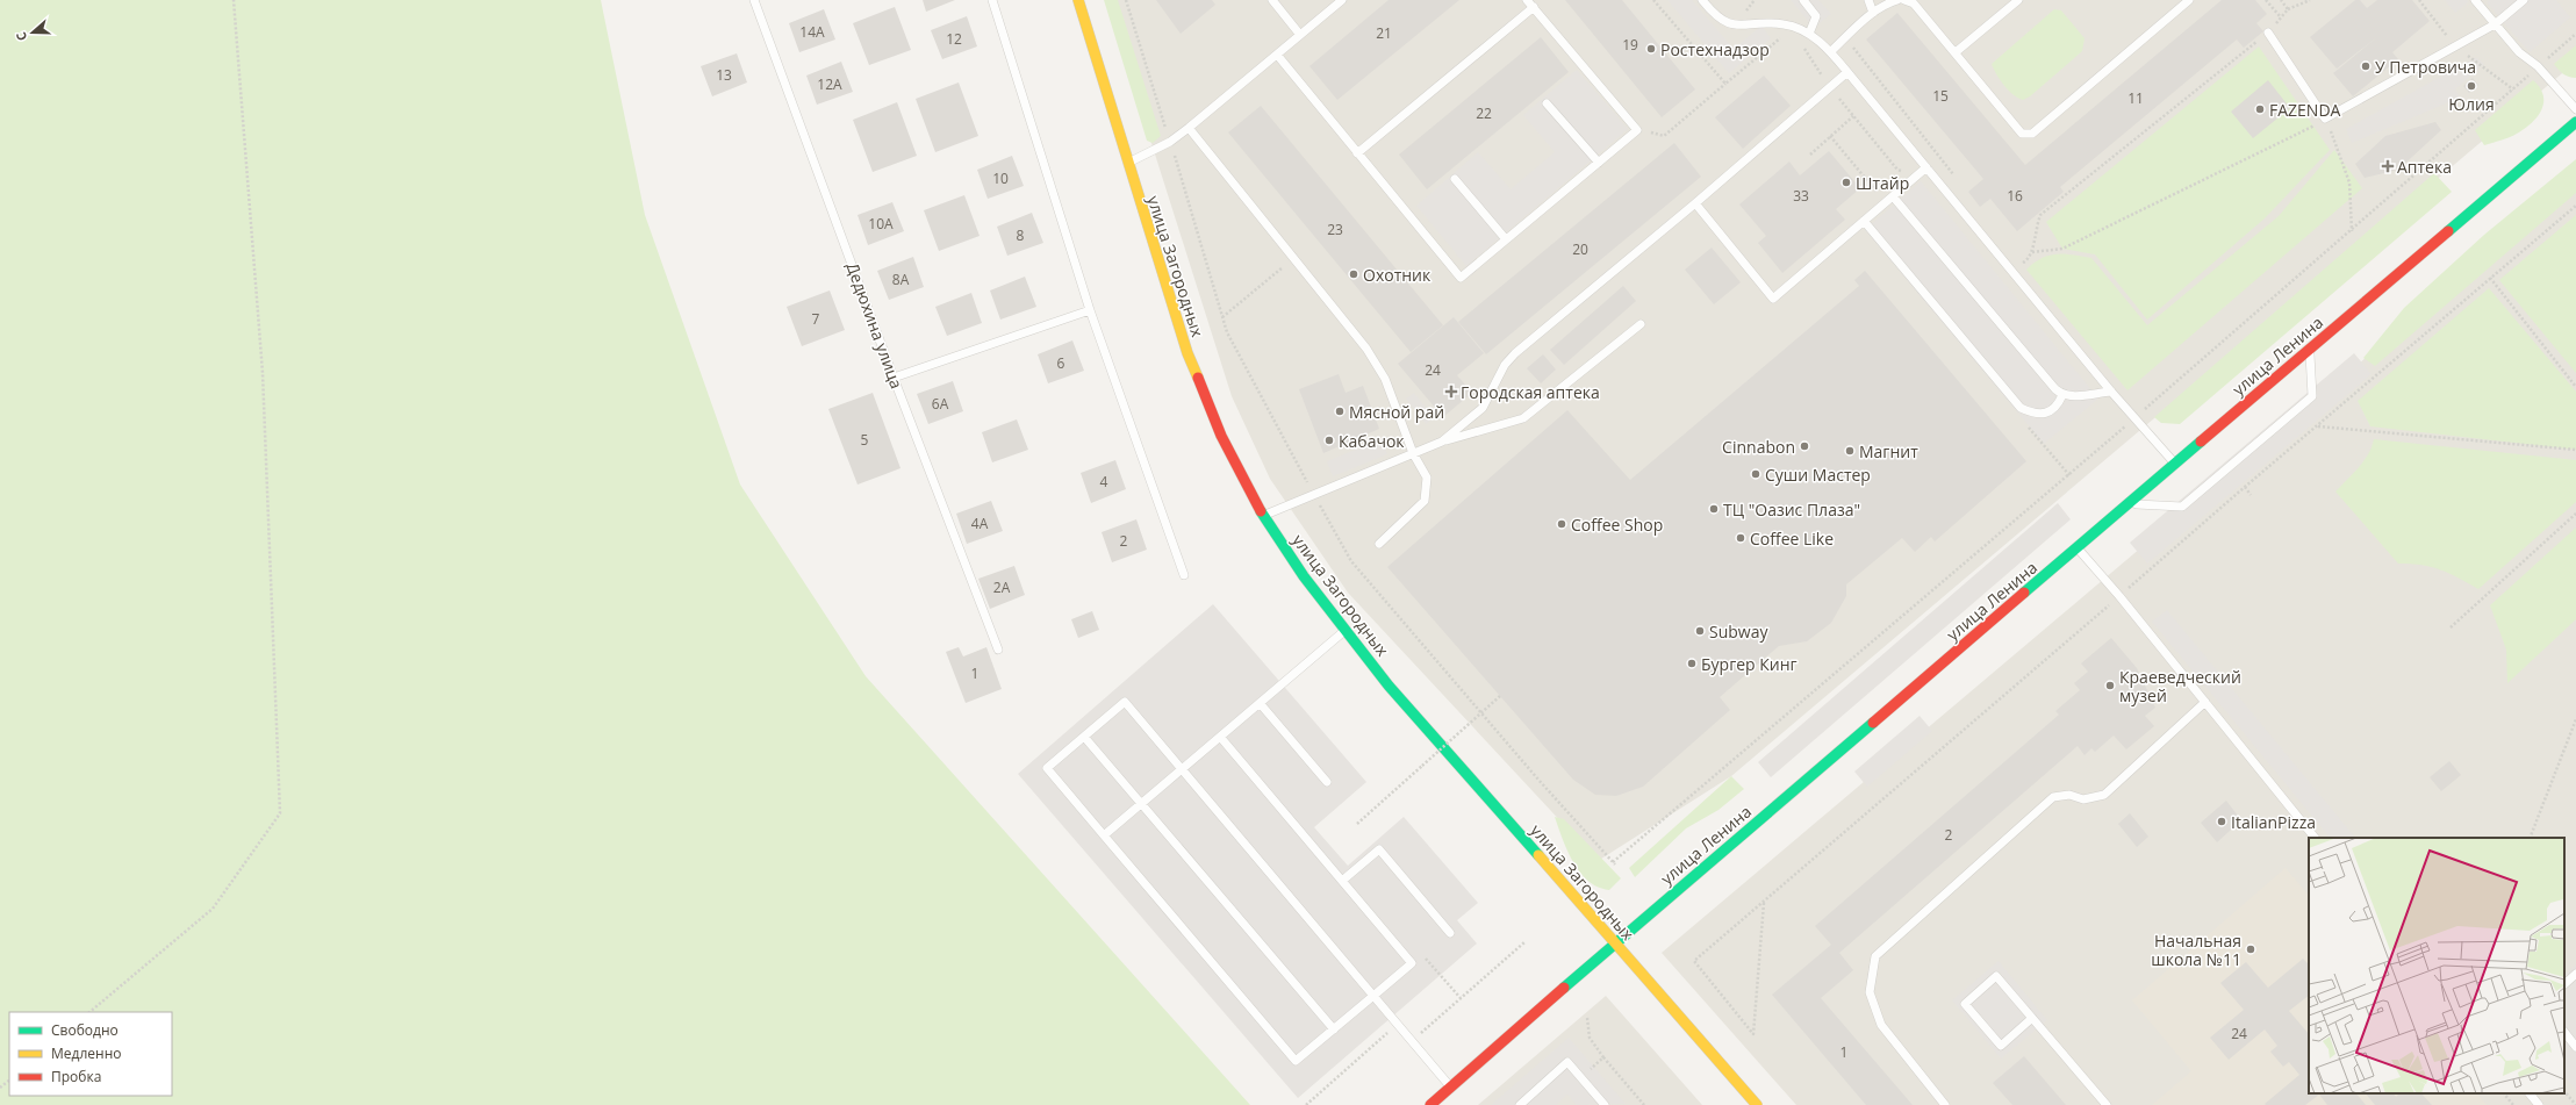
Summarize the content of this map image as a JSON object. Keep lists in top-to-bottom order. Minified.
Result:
{"streets":{"main road":["улица Загородных","улица Ленина"],"lane":["Дедюхина улица"]},"crossings":[["улица Загородных","улица Ленина"]],"places":{"other":["Ростехнадзор","У Петровича","Юлия","FAZENDA","Штайр","Охотник","Мясной рай","Кабачок","Cinnabon","Магнит","Суши Мастер","ТЦ \"Оазис Плаза\"","Coffee Shop","Coffee Like","Subway","Бургер Кинг","Краеведческий музей","ItalianPizza","Начальная школа №11"],"health":["Аптека","Городская аптека"]},"house_numbers":["14А","21","12","19","13","12А","15","11","22","10","33","16","10А","23","8","20","8А","7","6","24","6А","5","4","4А","2","2А","1","2","24","1"],"legend":["Свободно","Медленно","Пробка"],"north":"left"}
